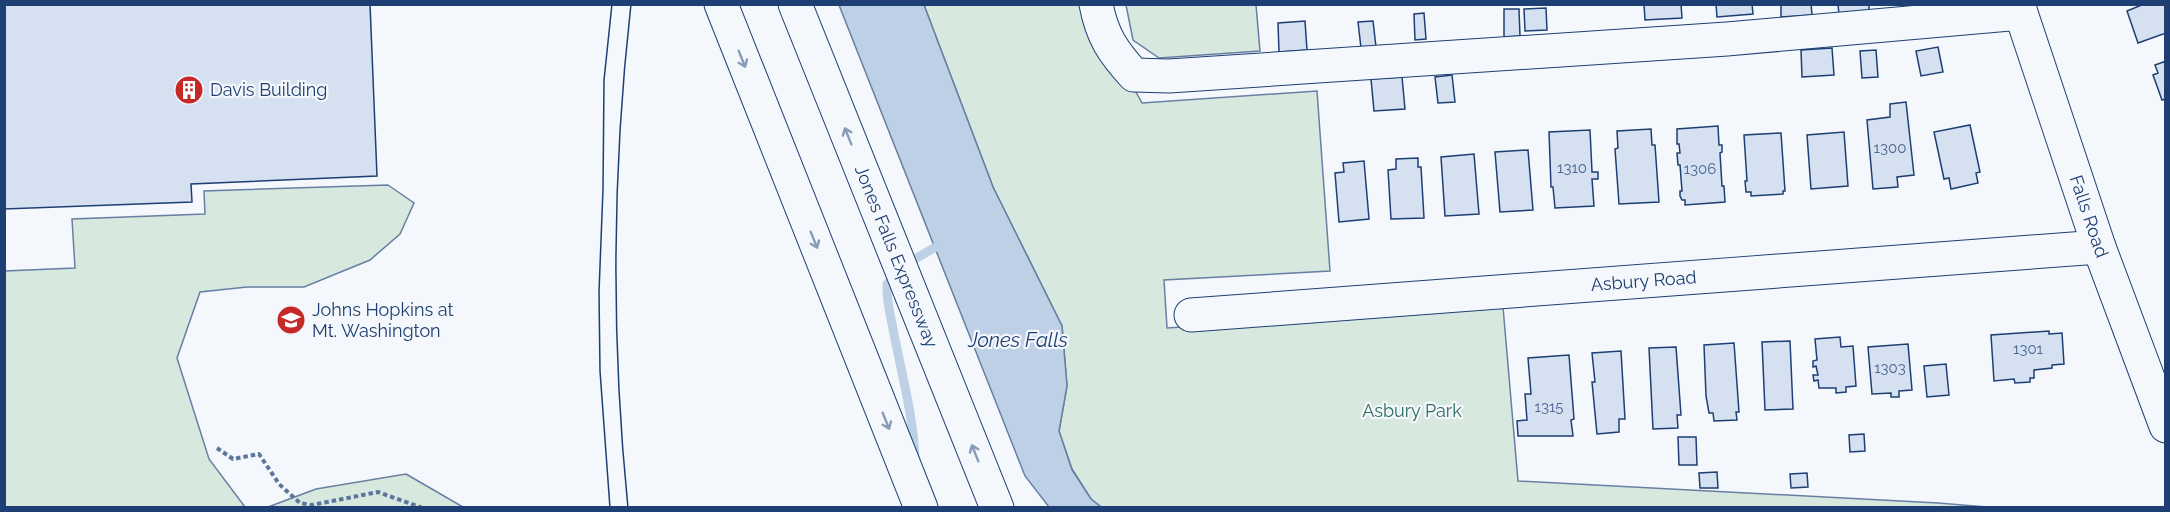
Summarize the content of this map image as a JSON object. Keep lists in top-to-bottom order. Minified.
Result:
{"streets":{"main road":["Falls Road","Jones Falls Expressway","Asbury Road"]},"crossings":[["Falls Road","Asbury Road"]],"water":["Jones Falls"],"parks":["Asbury Park"],"places":{"building":["Davis Building"],"school or university":["Johns Hopkins at Mt. Washington"]},"house_numbers":["1300","1310","1306","1301","1303","1315"]}
